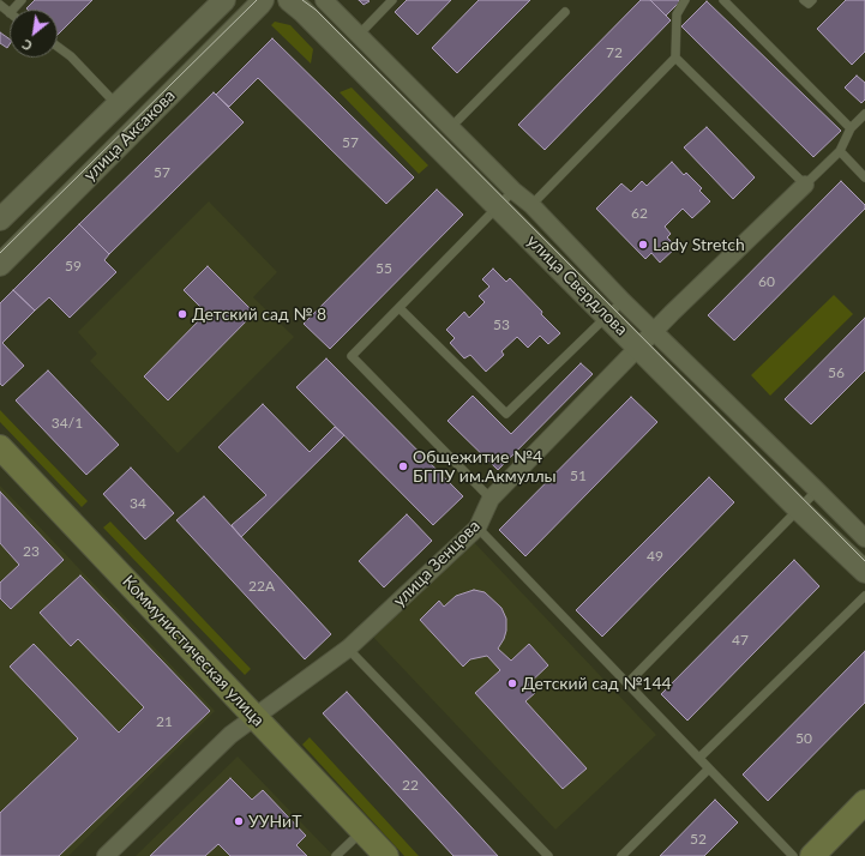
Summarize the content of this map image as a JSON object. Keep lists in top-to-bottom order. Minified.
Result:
{"streets":{"main road":["Коммунистическая улица"],"street":["улица Аксакова","улица Свердлова","улица Зенцова"]},"crossings":[["улица Свердлова","улица Зенцова"],["улица Зенцова","Коммунистическая улица"]],"places":["Lady Stretch","Детский сад № 8","Общежитие №4 БГПУ им.Акмуллы","Детский сад №144","УУНиТ"],"house_numbers":["72","57","57","62","59","55","60","53","56","34/1","51","34","23","49","22А","47","21","50","22","52"],"north":"bottom left"}
